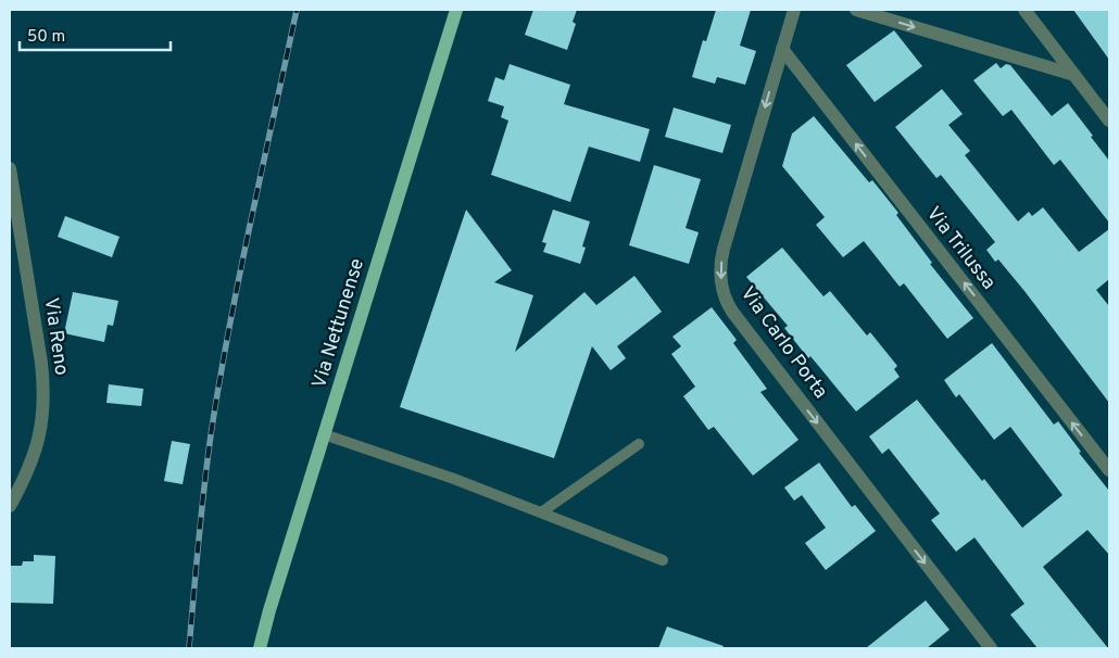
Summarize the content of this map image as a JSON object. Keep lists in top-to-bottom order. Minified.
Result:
{"streets":{"main road":["Via Nettunense"],"street":["Via Trilussa","Via Reno","Via Carlo Porta"]},"crossings":[["Via Trilussa","Via Carlo Porta"]],"one_way":["Via Trilussa","Via Carlo Porta"],"scale_bar":"50 m"}
